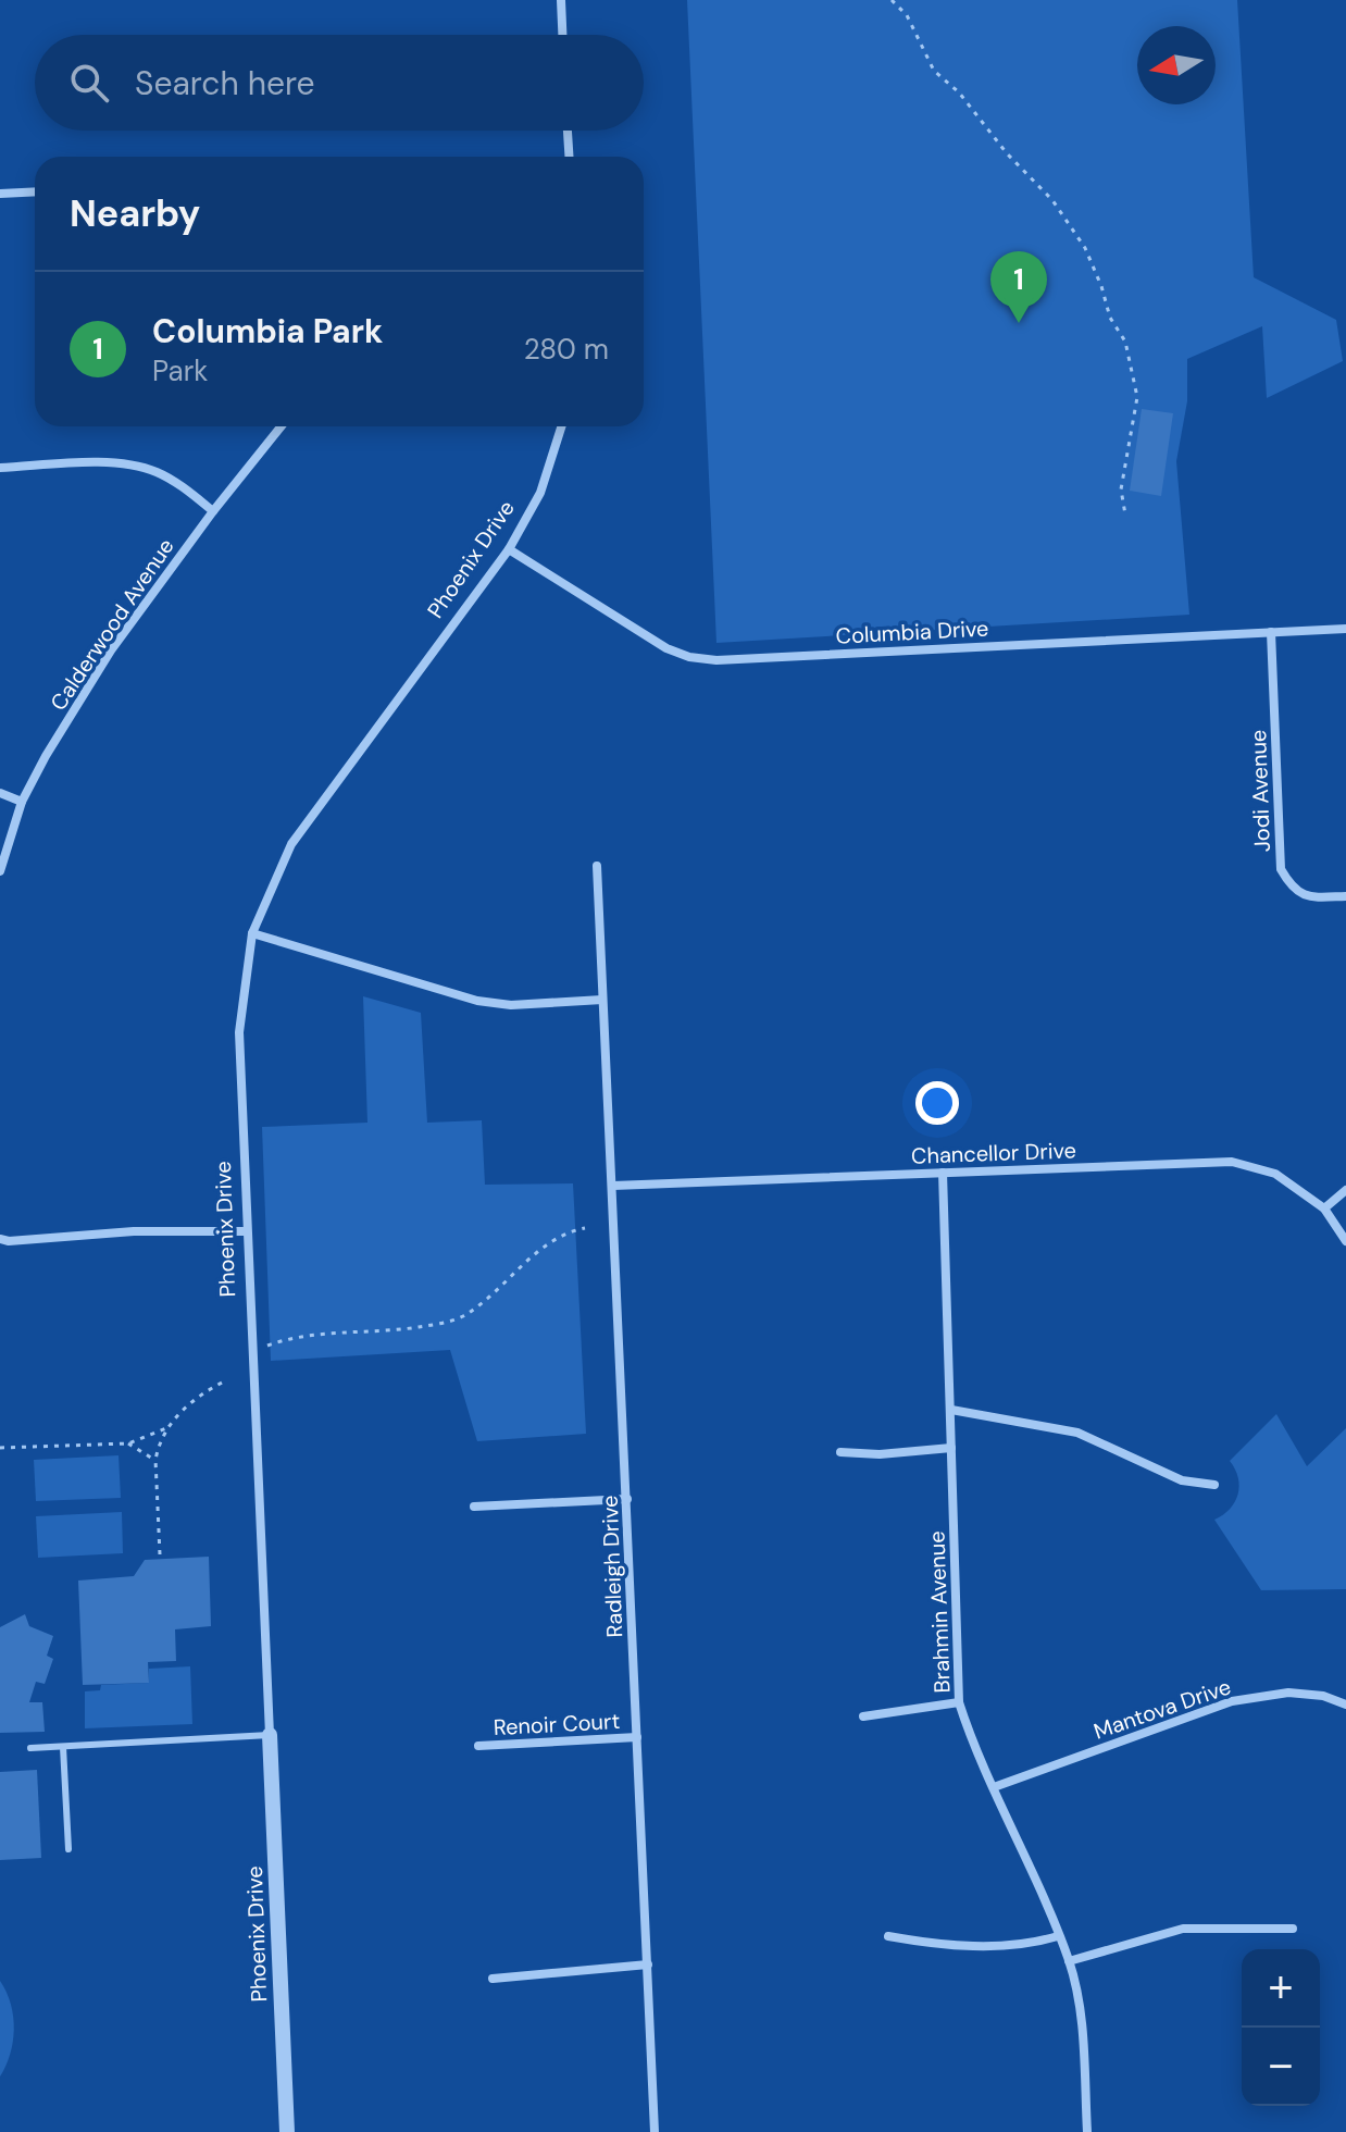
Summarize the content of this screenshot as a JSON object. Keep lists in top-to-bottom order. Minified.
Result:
{"streets":{"street":["Phoenix Drive","Calderwood Avenue","Columbia Drive","Jodi Avenue","Chancellor Drive","Radleigh Drive","Brahmin Avenue","Mantova Drive","Renoir Court"]},"crossings":[["Phoenix Drive","Columbia Drive"],["Columbia Drive","Jodi Avenue"],["Chancellor Drive","Radleigh Drive"],["Chancellor Drive","Brahmin Avenue"],["Radleigh Drive","Renoir Court"],["Brahmin Avenue","Mantova Drive"]],"north":"left","page":{"search":"Search here","heading":"Nearby","pins":"1","list":[{"mark":"1","name":"Columbia Park","note":"Park","value":"280 m"}],"map_buttons":["+","−"]}}
